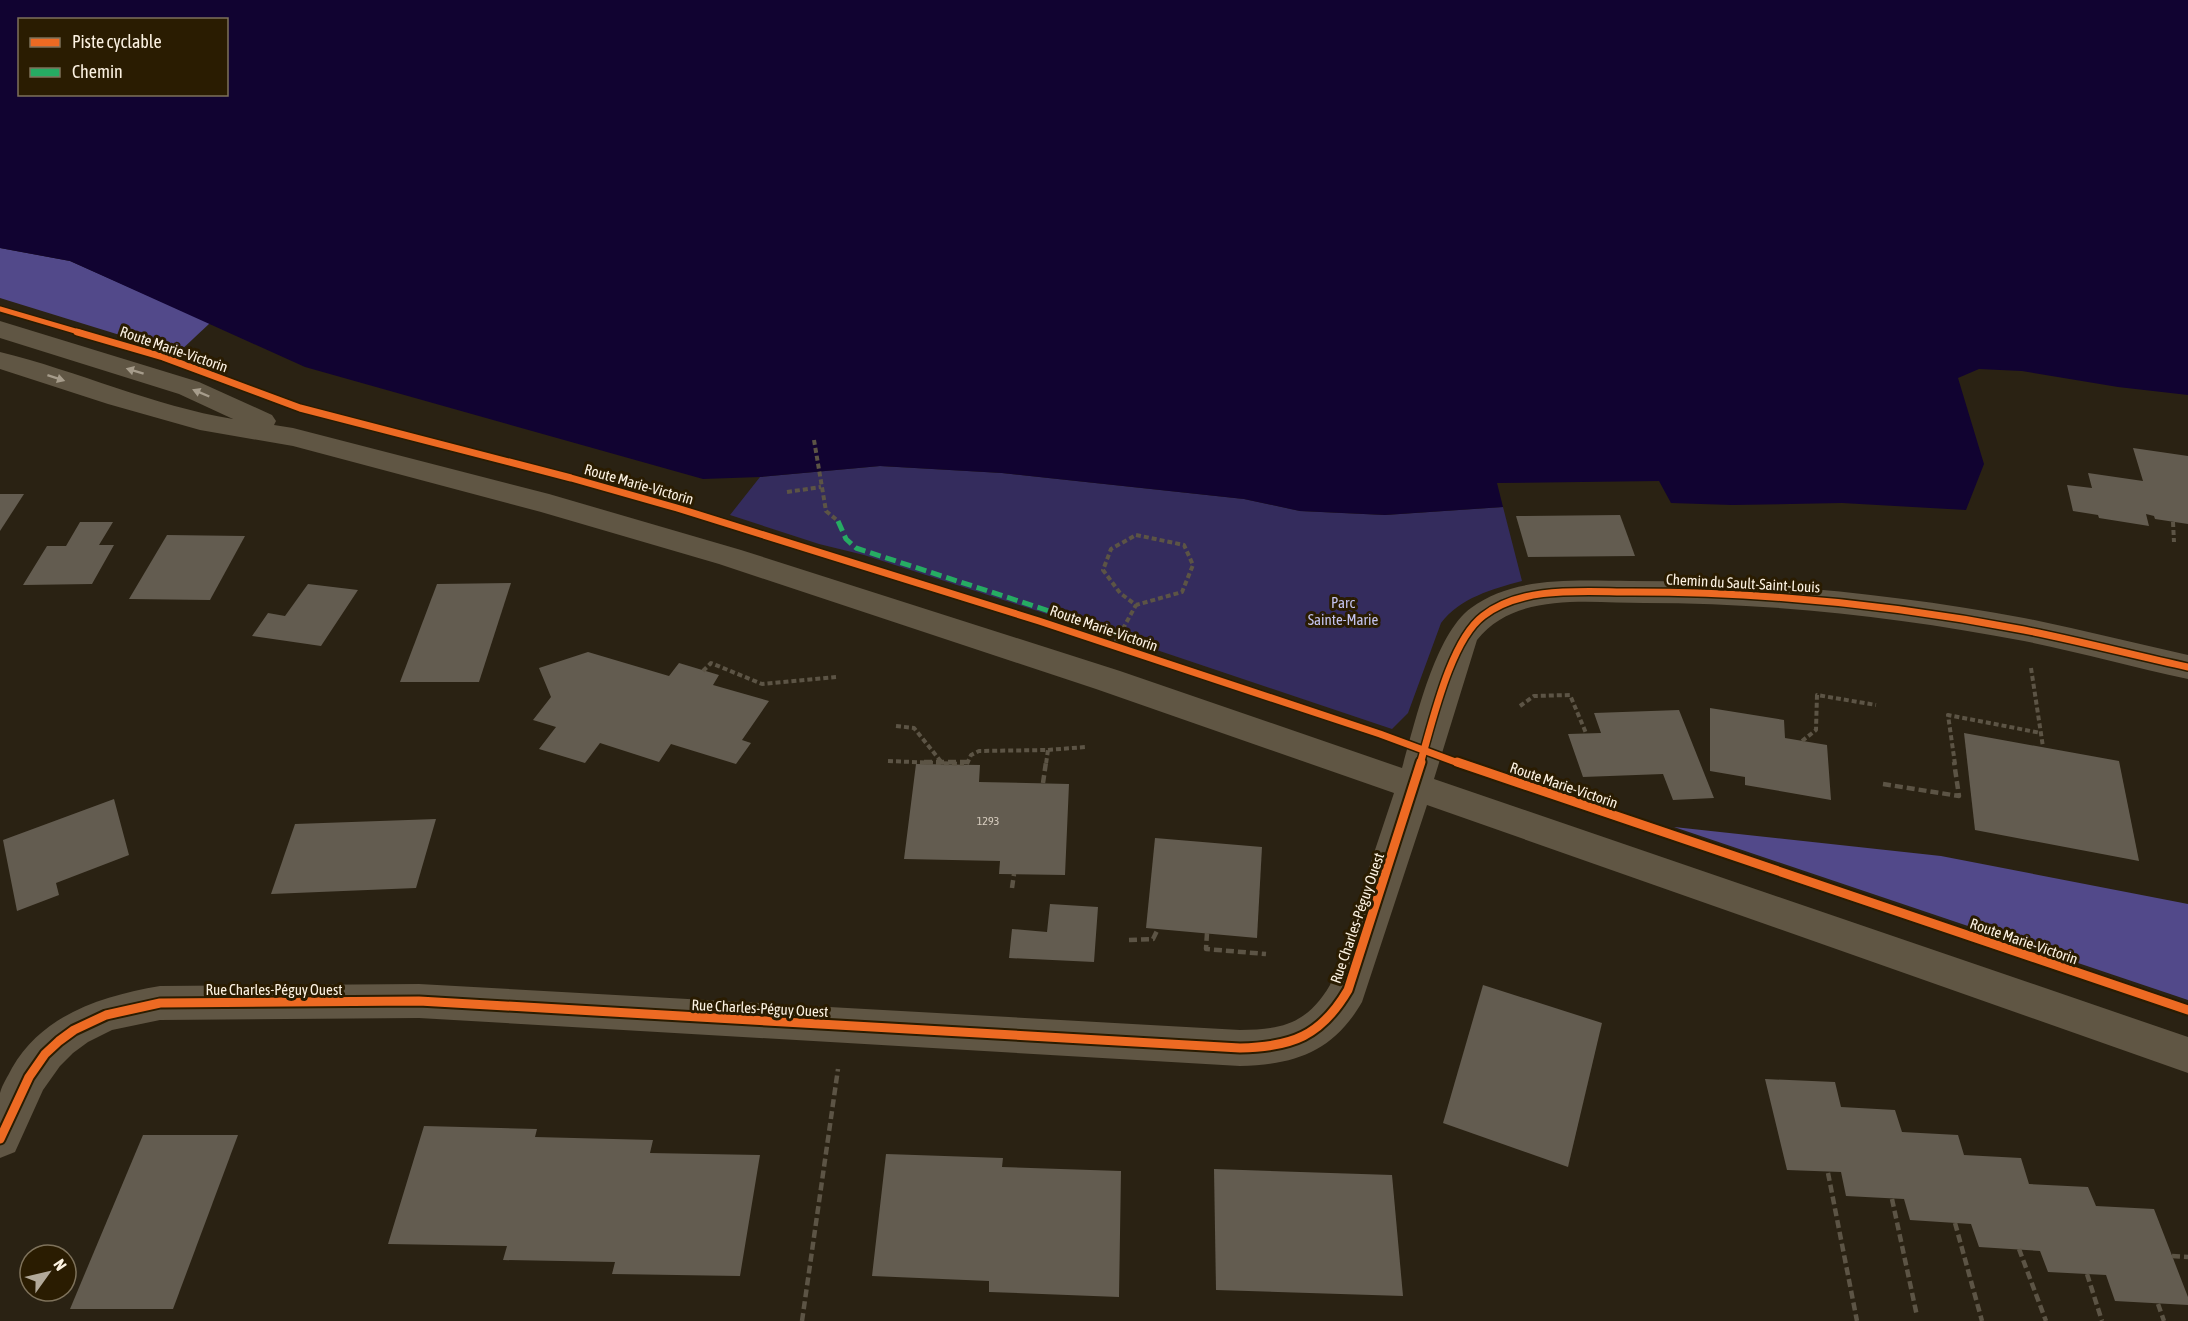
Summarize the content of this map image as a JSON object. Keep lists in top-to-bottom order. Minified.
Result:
{"streets":{"street":["Chemin du Sault-Saint-Louis","Rue Charles-Péguy Ouest"],"cycle path":["Route Marie-Victorin"]},"crossings":[["Chemin du Sault-Saint-Louis","Rue Charles-Péguy Ouest"]],"parks":["Parc Sainte-Marie"],"house_numbers":["1293"],"legend":["Piste cyclable","Chemin"],"north":"top right"}
